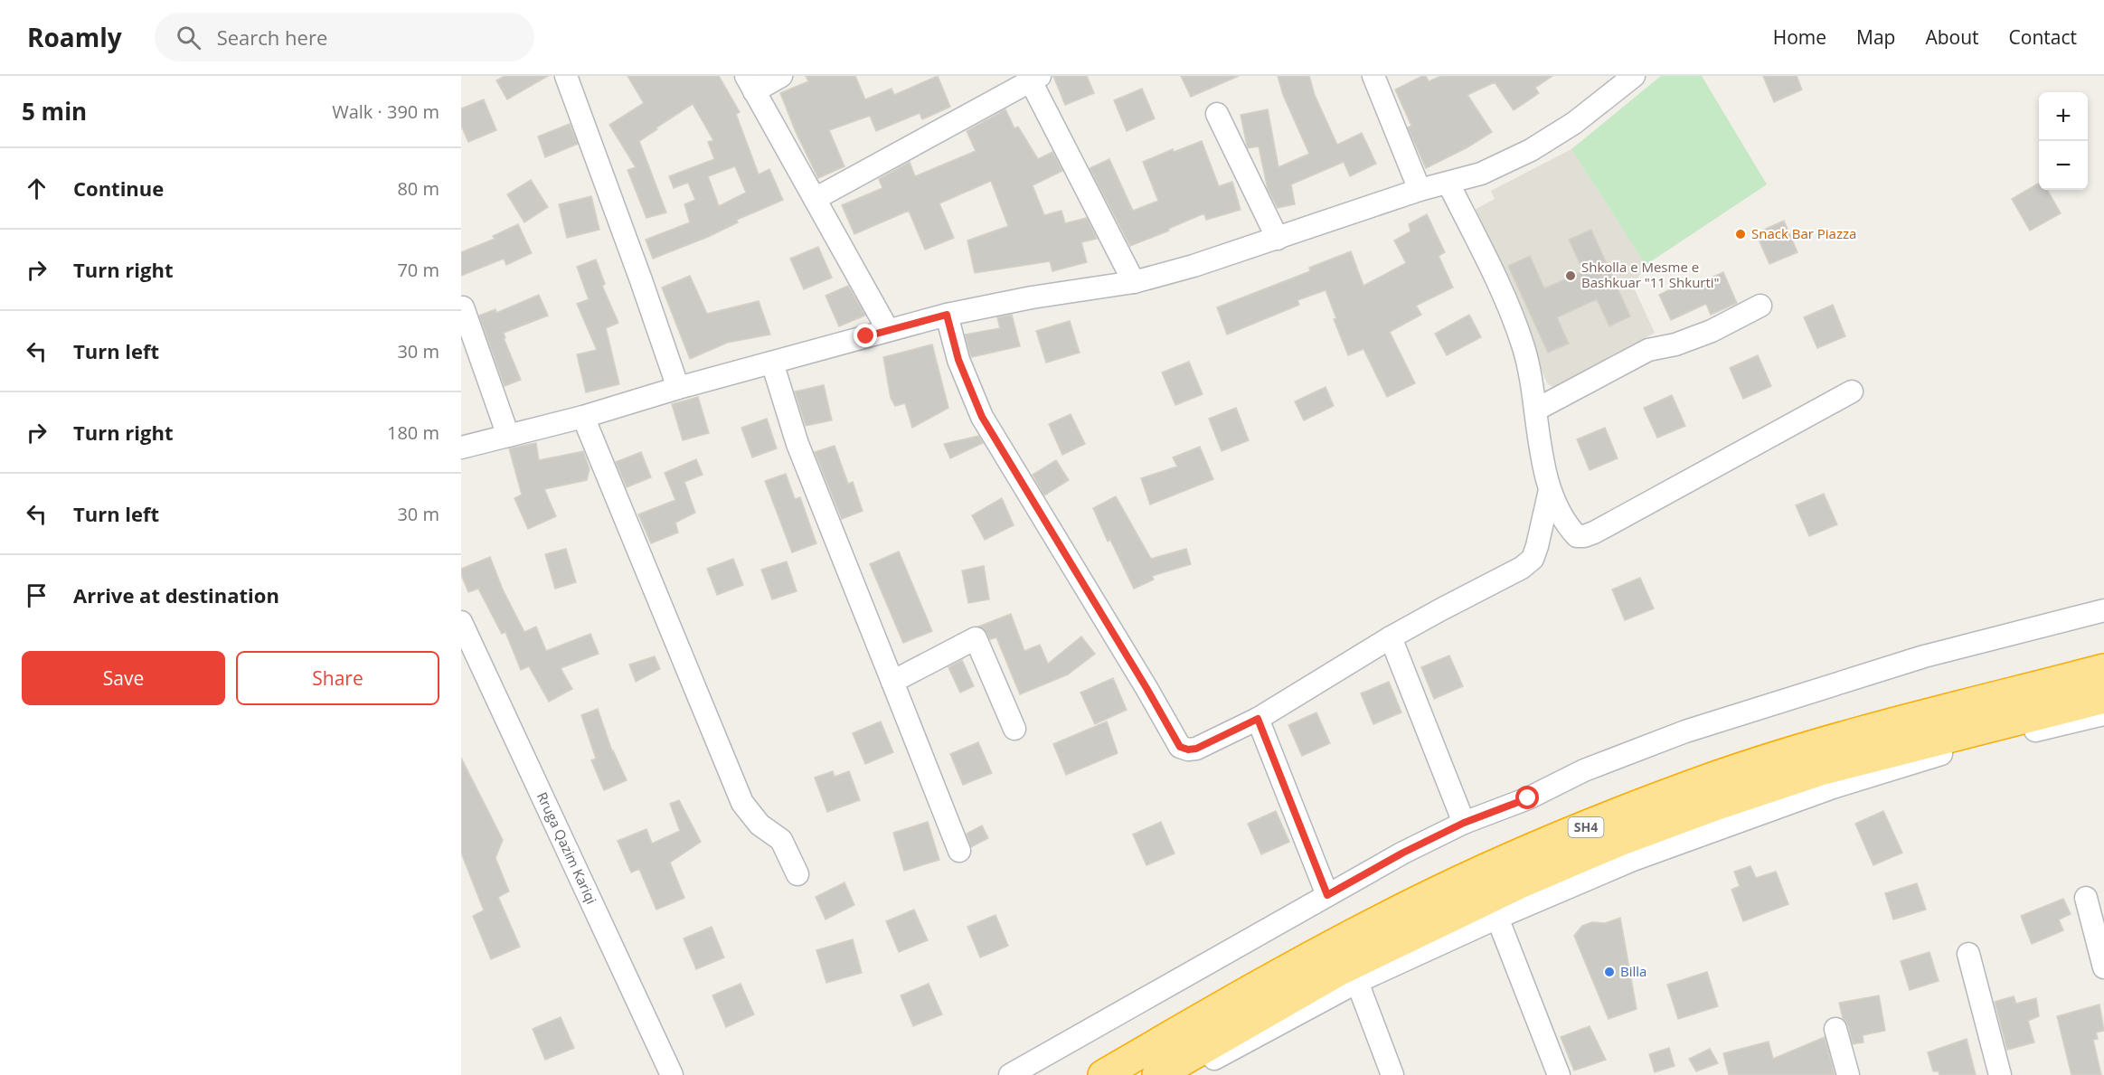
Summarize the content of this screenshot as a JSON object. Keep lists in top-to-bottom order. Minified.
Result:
{"streets":{"highway":["SH4"],"street":["Rruga Qazim Kariqi"]},"places":["Snack Bar Piazza","Shkolla e Mesme e Bashkuar \"11 Shkurti\"","Billa"],"page":{"header":"Roamly","search":"Search here","nav":["Home","Map","About","Contact"],"heading":["5 min","Walk · 390 m"],"map_buttons":["+","−"],"list":[["Continue","80 m"],["Turn right","70 m"],["Turn left","30 m"],["Turn right","180 m"],["Turn left","30 m"],"Arrive at destination"],"buttons":["Save","Share"]}}
